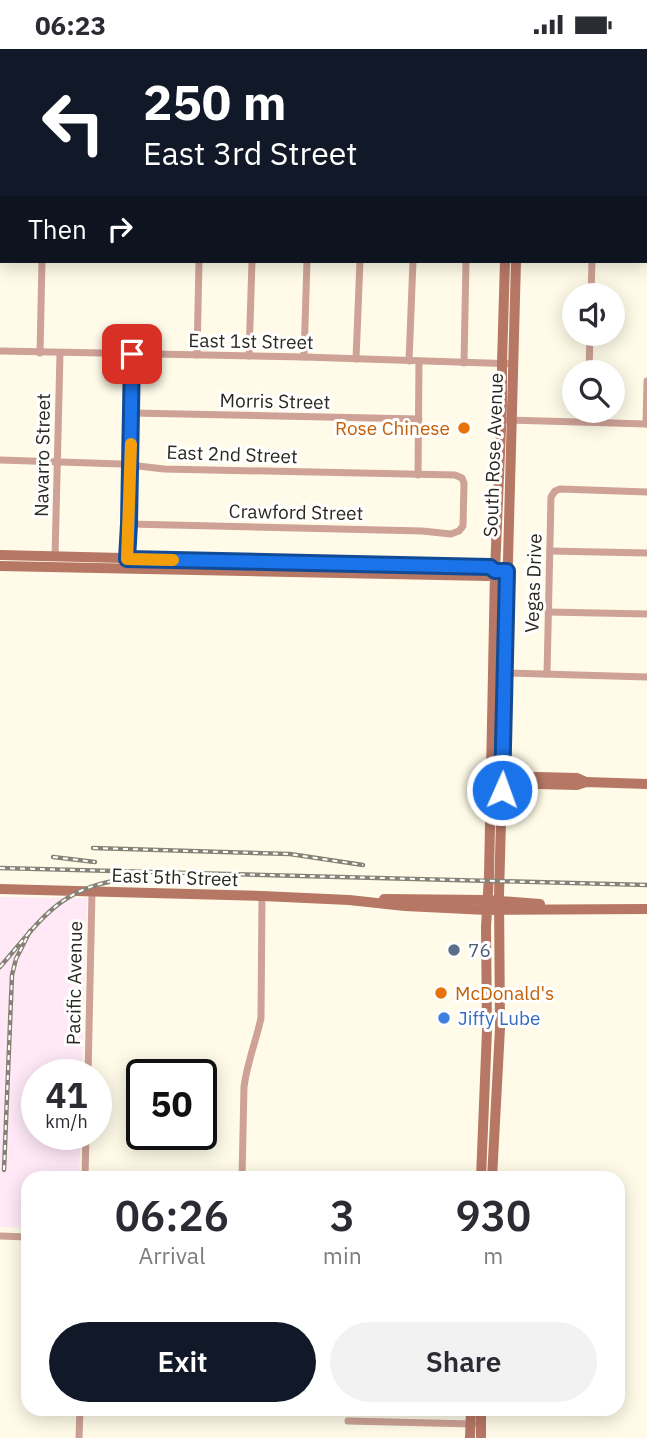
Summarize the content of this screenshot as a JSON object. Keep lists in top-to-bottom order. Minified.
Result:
{"streets":{"main road":["South Rose Avenue","East 5th Street"],"street":["East 1st Street","Morris Street","East 2nd Street","Navarro Street","Crawford Street","Vegas Drive","Pacific Avenue"]},"crossings":[["East 1st Street","Navarro Street"],["East 1st Street","South Rose Avenue"],["East 2nd Street","Navarro Street"],["East 2nd Street","Crawford Street"],["South Rose Avenue","East 5th Street"],["East 5th Street","Pacific Avenue"]],"places":["Rose Chinese","76","McDonald's","Jiffy Lube"],"page":{"status":"06:23","turn":["250 m","East 3rd Street"],"then":"Then","speed":"41 km/h","limit":"50","eta":["06:26","Arrival","3","min","930","m"],"buttons":["Exit","Share"]}}
